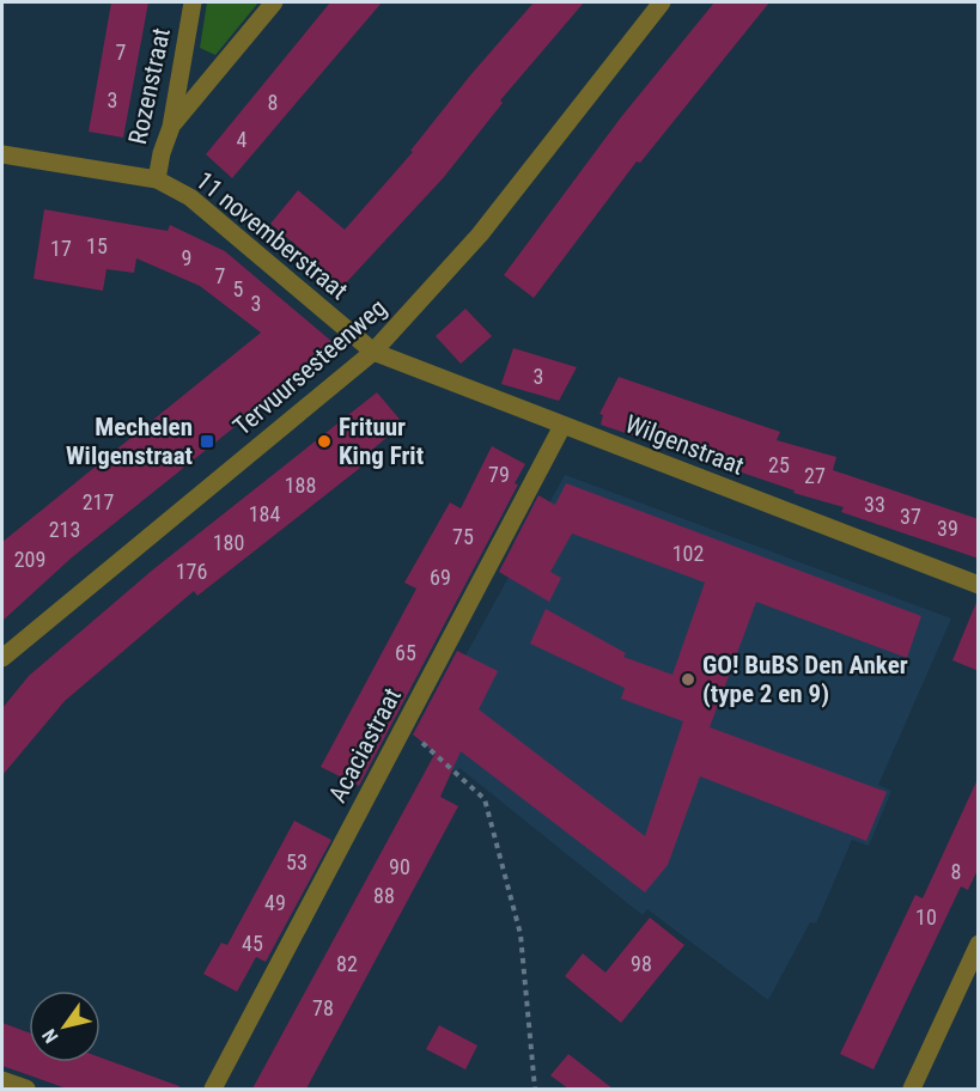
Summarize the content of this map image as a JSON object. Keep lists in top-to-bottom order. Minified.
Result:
{"streets":{"street":["Rozenstraat","11 novemberstraat","Tervuursesteenweg","Wilgenstraat","Acaciastraat"]},"crossings":[["Rozenstraat","11 novemberstraat"],["11 novemberstraat","Tervuursesteenweg"],["11 novemberstraat","Wilgenstraat"],["Tervuursesteenweg","Wilgenstraat"],["Wilgenstraat","Acaciastraat"]],"places":{"transit":["Mechelen Wilgenstraat"],"other":["Frituur King Frit","GO! BuBS Den Anker (type 2 en 9)"]},"house_numbers":["7","3","8","4","15","17","9","7","5","3","3","25","79","27","188","217","33","184","37","39","213","75","180","102","209","176","69","65","53","90","8","88","49","10","45","82","98","78"],"north":"bottom left"}
